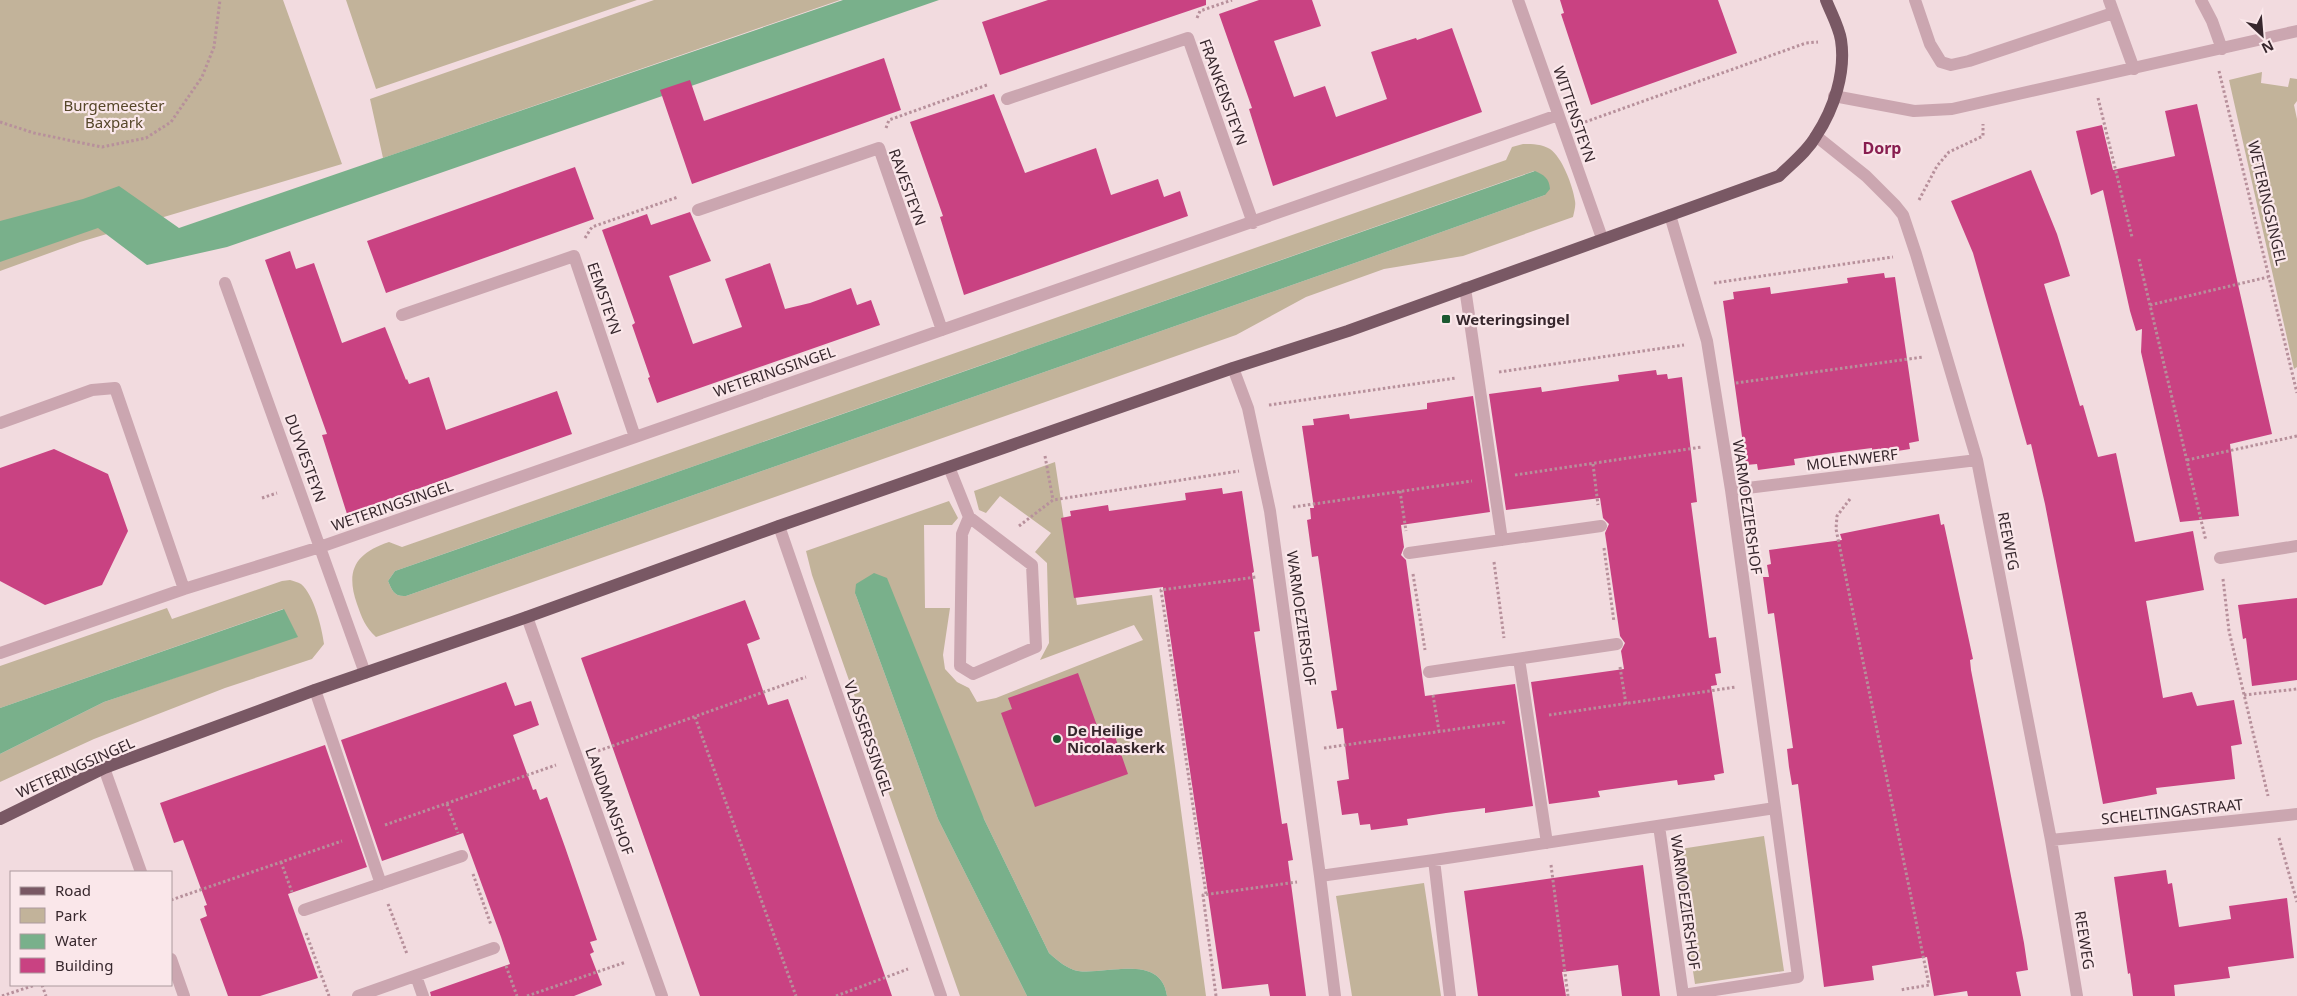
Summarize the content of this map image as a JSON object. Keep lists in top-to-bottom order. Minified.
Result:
{"streets":{"main road":["WETERINGSINGEL"],"street":["FRANKENSTEYN","WITTENSTEYN","RAVESTEYN","EEMSTEYN","DUYVESTEYN","MOLENWERF","WARMOEZIERSHOF","REEWEG","VLASSERSSINGEL","LANDMANSHOF","SCHELTINGASTRAAT"]},"crossings":[["FRANKENSTEYN","WETERINGSINGEL"],["WITTENSTEYN","WETERINGSINGEL"],["RAVESTEYN","WETERINGSINGEL"],["WETERINGSINGEL","EEMSTEYN"],["WETERINGSINGEL","DUYVESTEYN"],["WETERINGSINGEL","WARMOEZIERSHOF"],["WETERINGSINGEL","REEWEG"],["WETERINGSINGEL","VLASSERSSINGEL"],["WETERINGSINGEL","LANDMANSHOF"],["MOLENWERF","WARMOEZIERSHOF"],["MOLENWERF","REEWEG"],["REEWEG","SCHELTINGASTRAAT"]],"districts":["Dorp"],"parks":["Burgemeester Baxpark"],"places":{"transit":["Weteringsingel"],"other":["De Heilige Nicolaaskerk"]},"legend":["Road","Park","Water","Building"],"north":"bottom right"}
